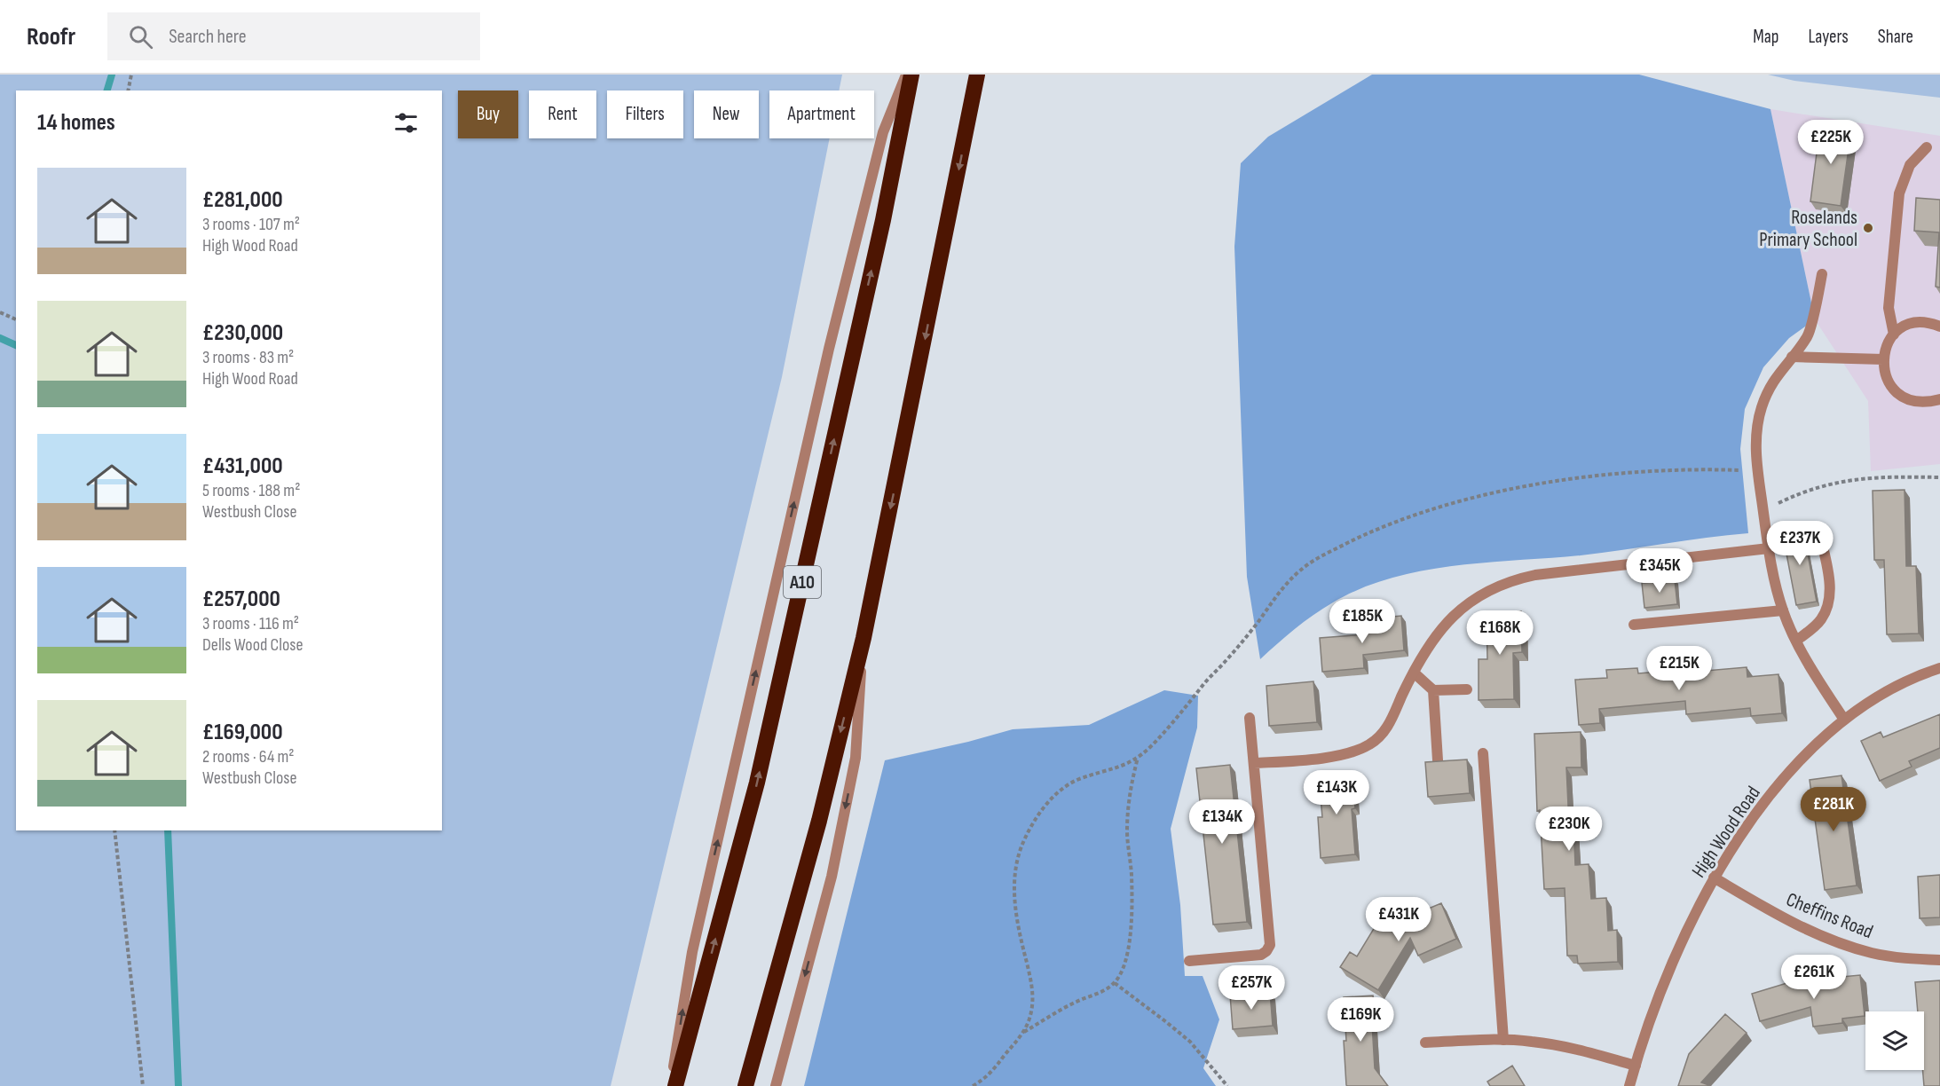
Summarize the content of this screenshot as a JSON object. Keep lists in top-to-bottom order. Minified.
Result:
{"streets":{"highway":["A10"],"street":["High Wood Road","Cheffins Road"]},"crossings":[["High Wood Road","Cheffins Road"]],"places":["Roselands Primary School"],"page":{"header":"Roofr","search":"Search here","nav":["Map","Layers","Share"],"chip":["Buy","Rent","Filters","New","Apartment"],"heading":"14 homes","price":["£225K","£237K","£345K","£185K","£168K","£215K","£143K","£281K","£134K","£230K","£431K","£261K","£257K","£169K"],"list":[{"name":"£281,000","note":"3 rooms · 107 m² · High Wood Road"},{"name":"£230,000","note":"3 rooms · 83 m² · High Wood Road"},{"name":"£431,000","note":"5 rooms · 188 m² · Westbush Close"},{"name":"£257,000","note":"3 rooms · 116 m² · Dells Wood Close"},{"name":"£169,000","note":"2 rooms · 64 m² · Westbush Close"}]}}
